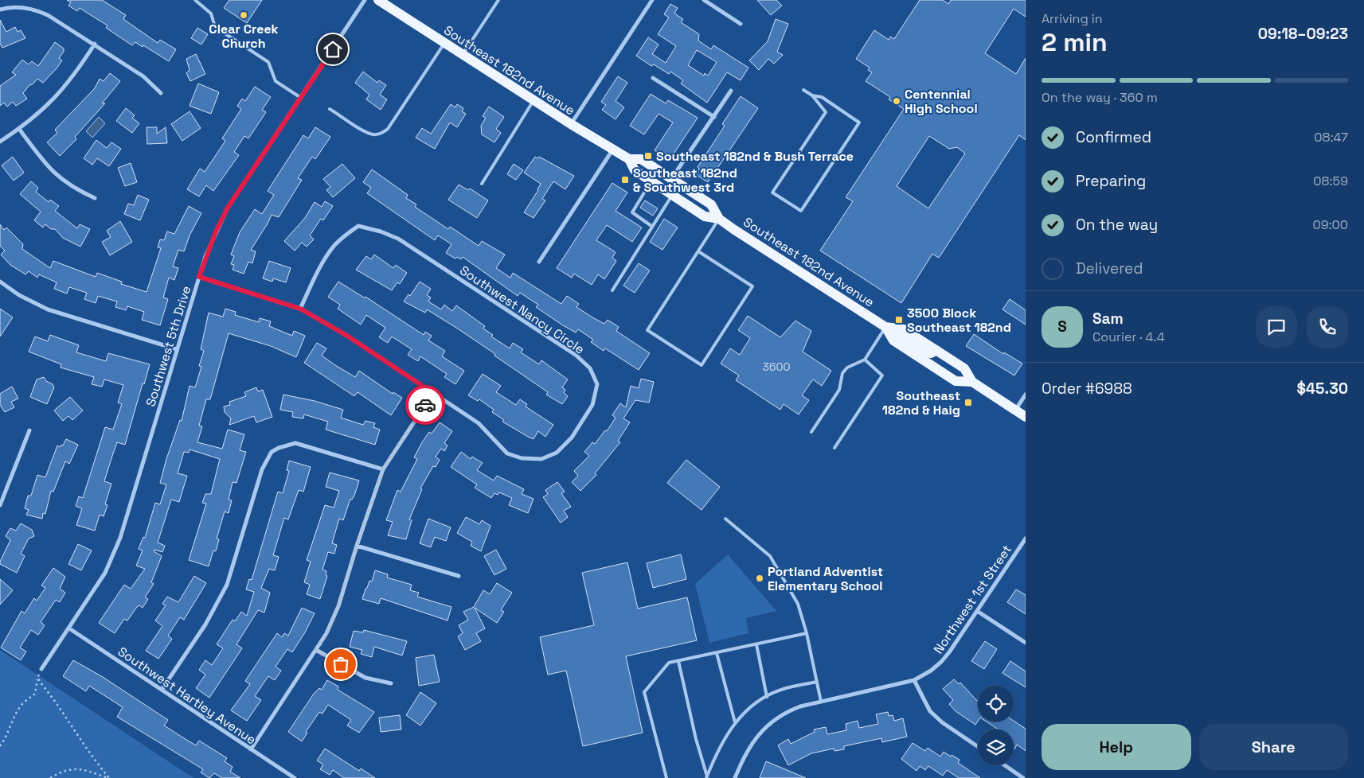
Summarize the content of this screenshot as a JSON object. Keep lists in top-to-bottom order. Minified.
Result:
{"streets":{"main road":["Southeast 182nd Avenue"],"street":["Southwest Nancy Circle","Southwest 5th Drive","Northwest 1st Street","Southwest Hartley Avenue"]},"crossings":[["Southwest 5th Drive","Southwest Hartley Avenue"]],"places":{"other":["Clear Creek Church","Centennial High School","Portland Adventist Elementary School"],"transit":["Southeast 182nd & Bush Terrace","Southeast 182nd & Southwest 3rd","3500 Block Southeast 182nd","Southeast 182nd & Haig"]},"house_numbers":["3600"],"page":{"heading":["2 min","Arriving in","09:18–09:23"],"panel":["Sam","Courier · 4.4","Order #6988","$45.30"],"bar":"On the way · 360 m","list":[["Confirmed","08:47"],["Preparing","08:59"],["On the way","09:00"],"Delivered"],"round":"S","buttons":["Help","Share"]}}
